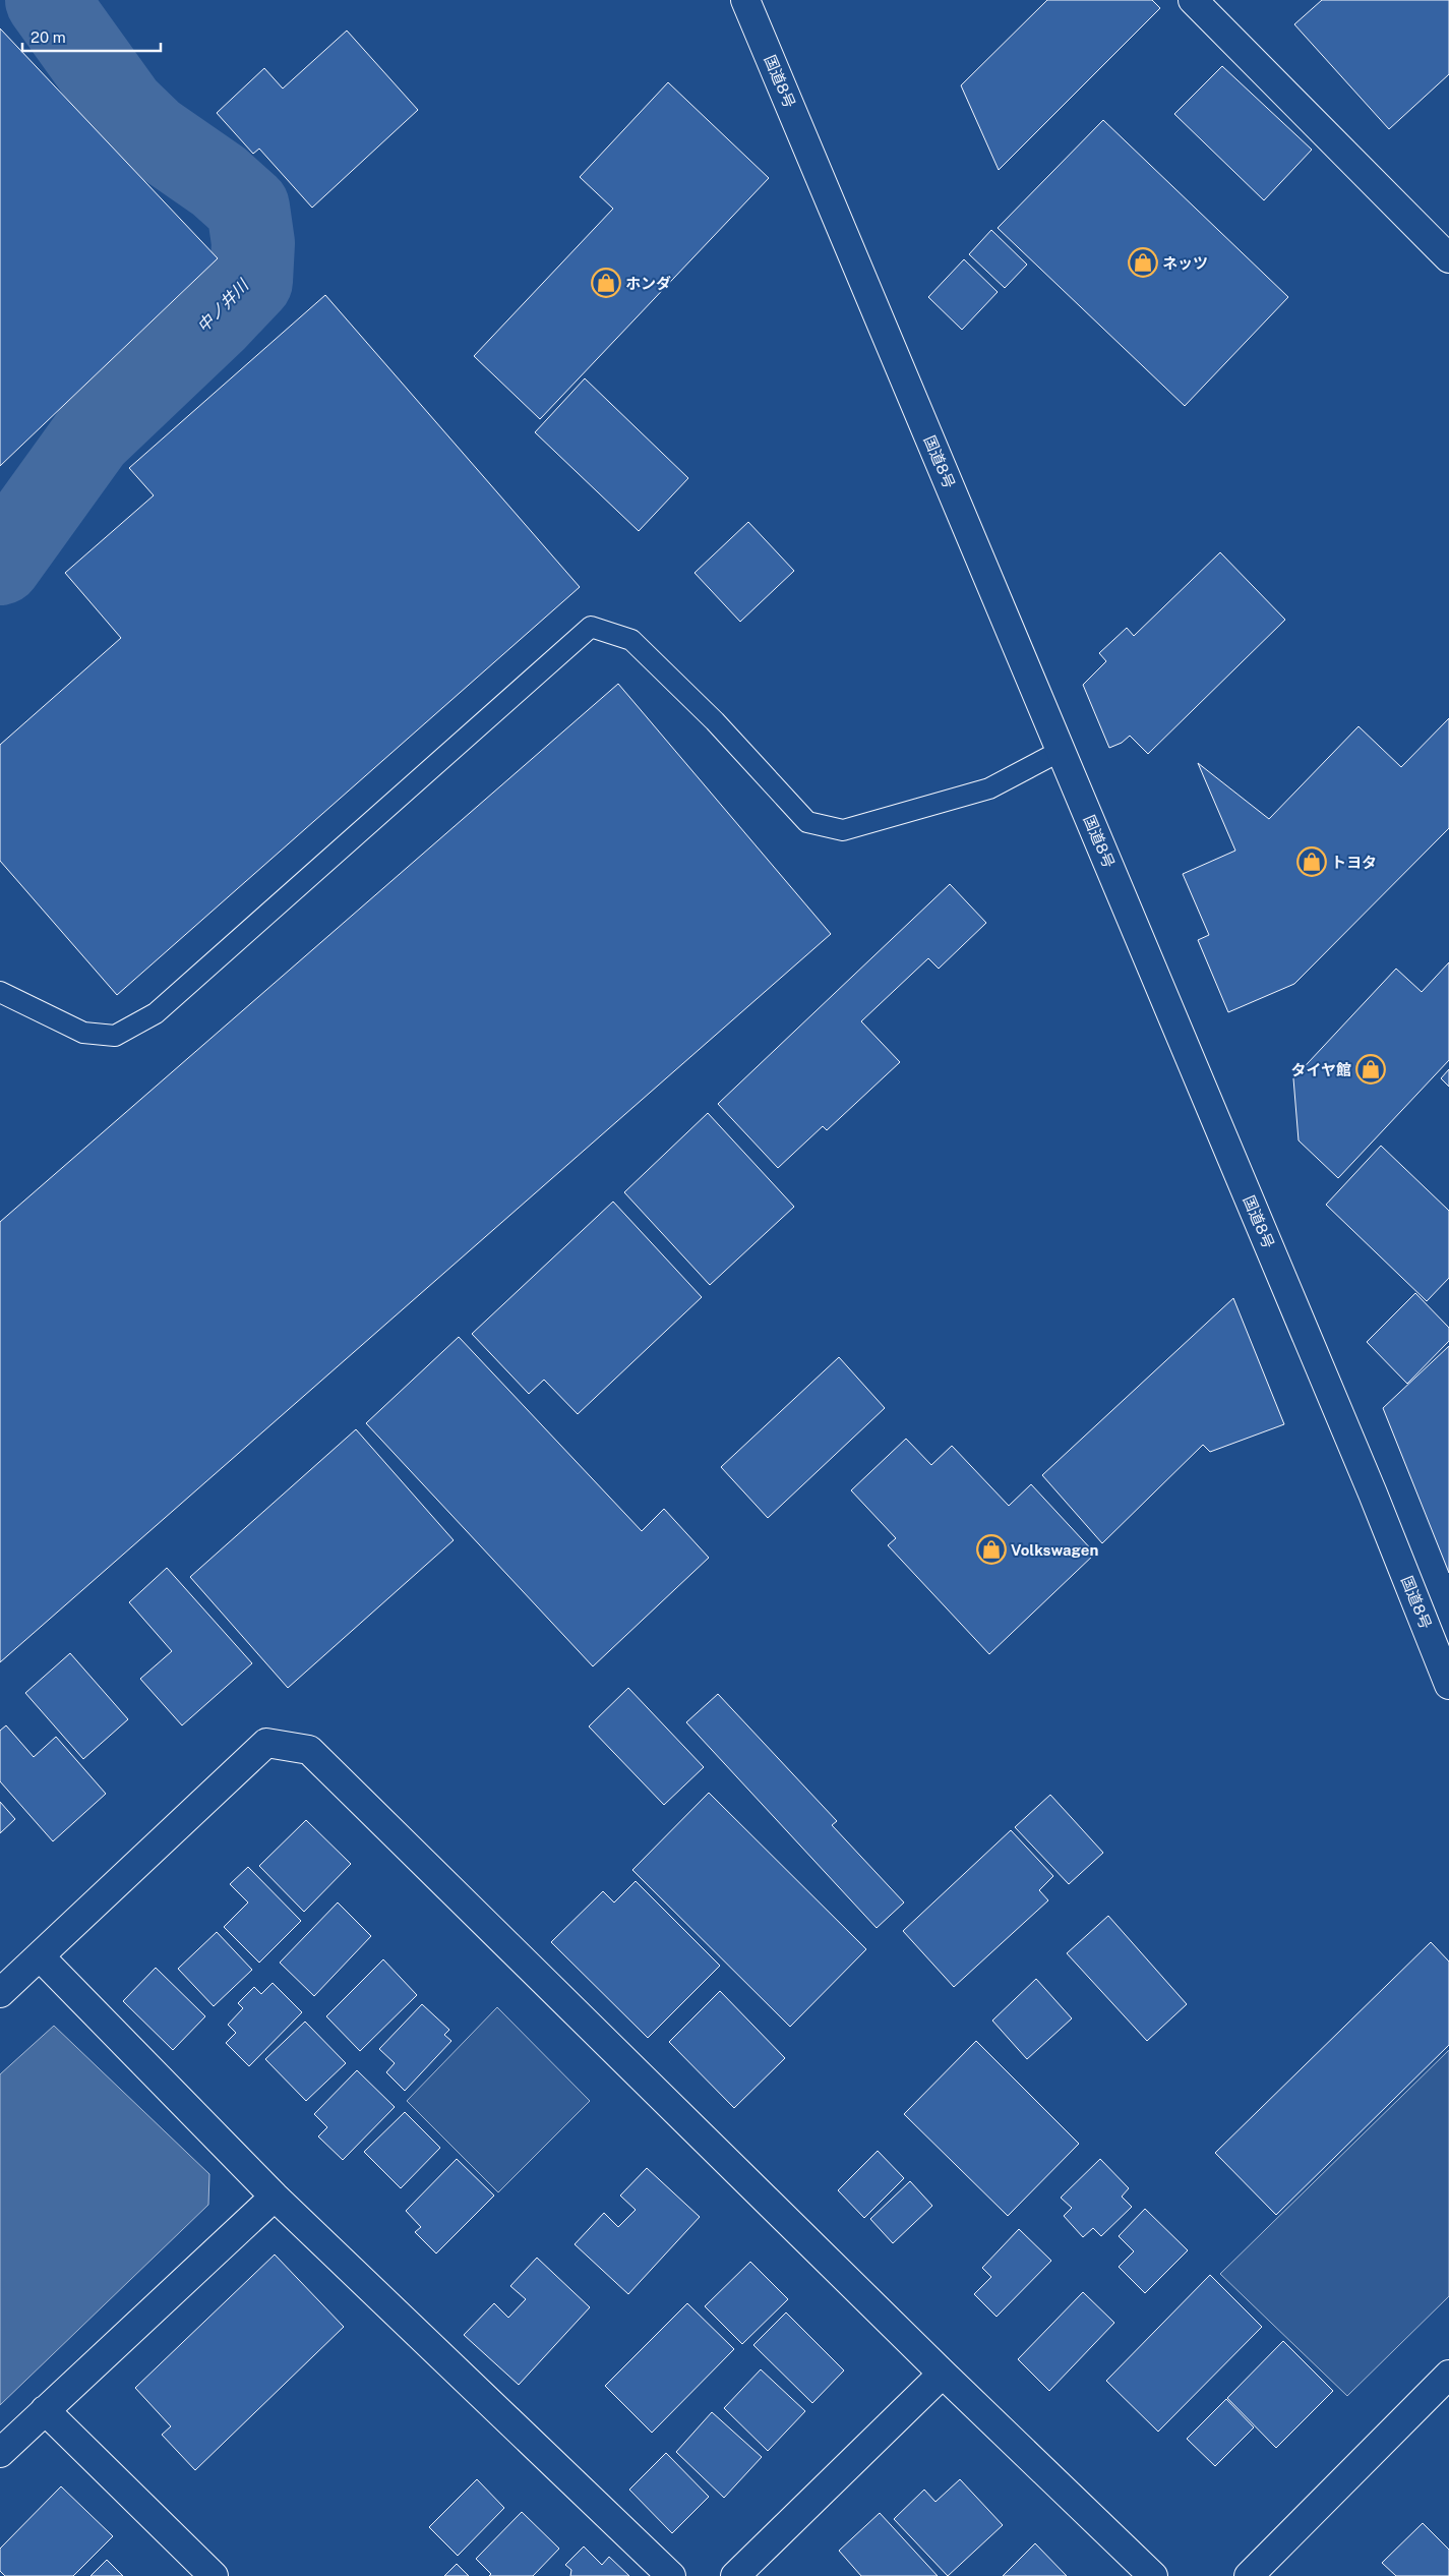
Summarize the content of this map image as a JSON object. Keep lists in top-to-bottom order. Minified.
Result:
{"streets":{"main road":["国道8号"]},"water":["中ノ井川"],"places":{"shop":["ネッツ","ホンダ","トヨタ","タイヤ館","Volkswagen"]},"scale_bar":"20 m"}
